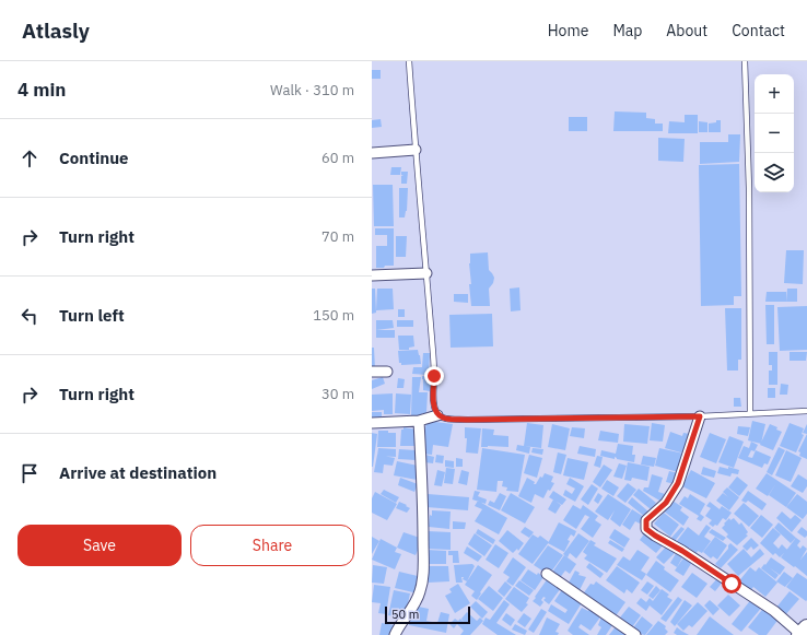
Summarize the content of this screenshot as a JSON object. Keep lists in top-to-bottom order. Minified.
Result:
{"scale_bar":"50 m","page":{"header":"Atlasly","nav":["Home","Map","About","Contact"],"heading":["4 min","Walk · 310 m"],"map_buttons":["+","−"],"list":[["Continue","60 m"],["Turn right","70 m"],["Turn left","150 m"],["Turn right","30 m"],"Arrive at destination"],"buttons":["Save","Share"],"scale":"50 m"}}
